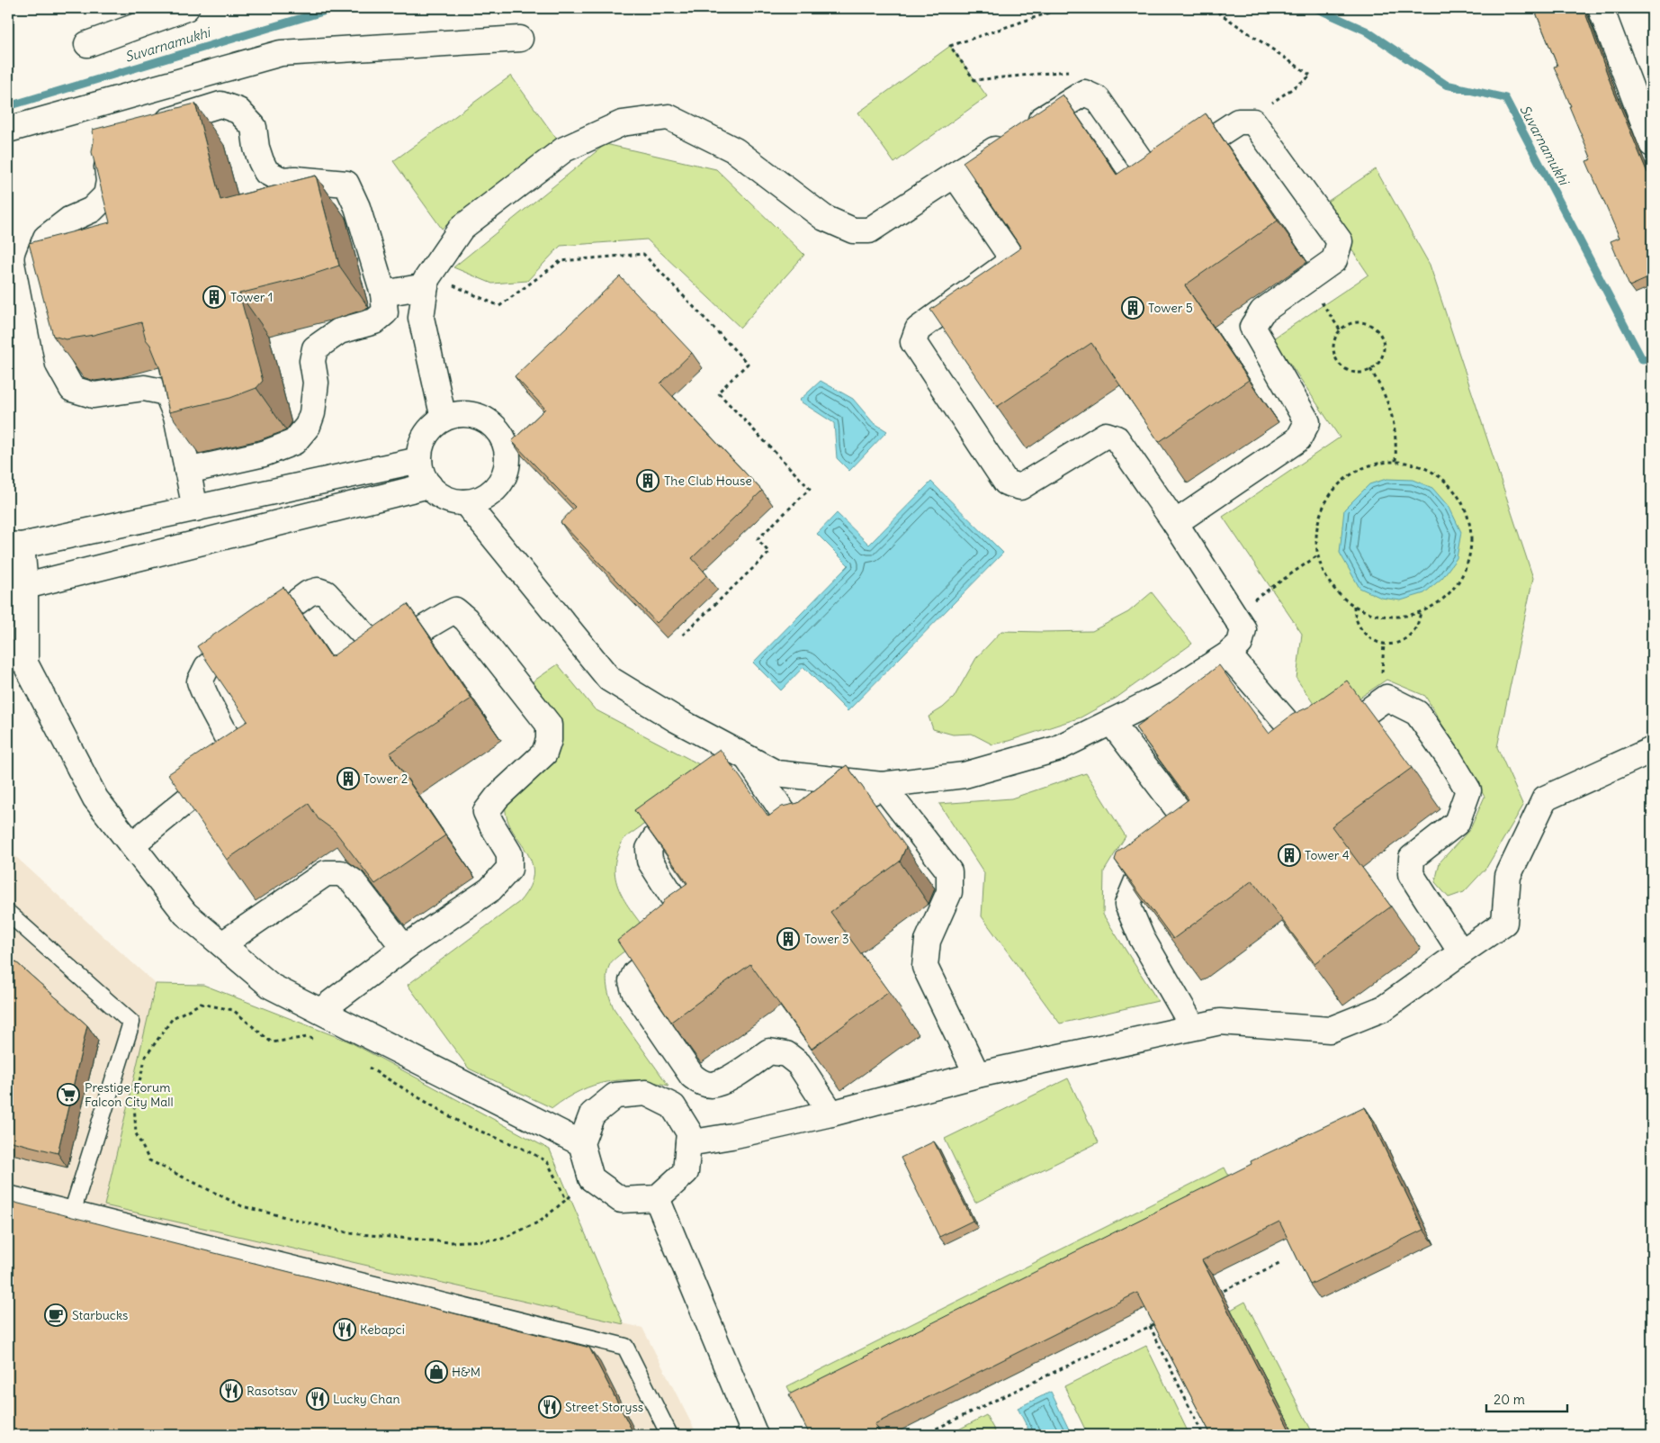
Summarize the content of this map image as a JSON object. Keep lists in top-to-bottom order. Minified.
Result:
{"water":["Suvarnamukhi"],"places":{"building":["Tower 1","Tower 5","The Club House","Tower 2","Tower 4","Tower 3"],"supermarket":["Prestige Forum Falcon City Mall"],"cafe":["Starbucks"],"restaurant":["Kebapci","Rasotsav","Lucky Chan","Street Storyss"],"shop":["H&M"]},"scale_bar":"20 m"}
